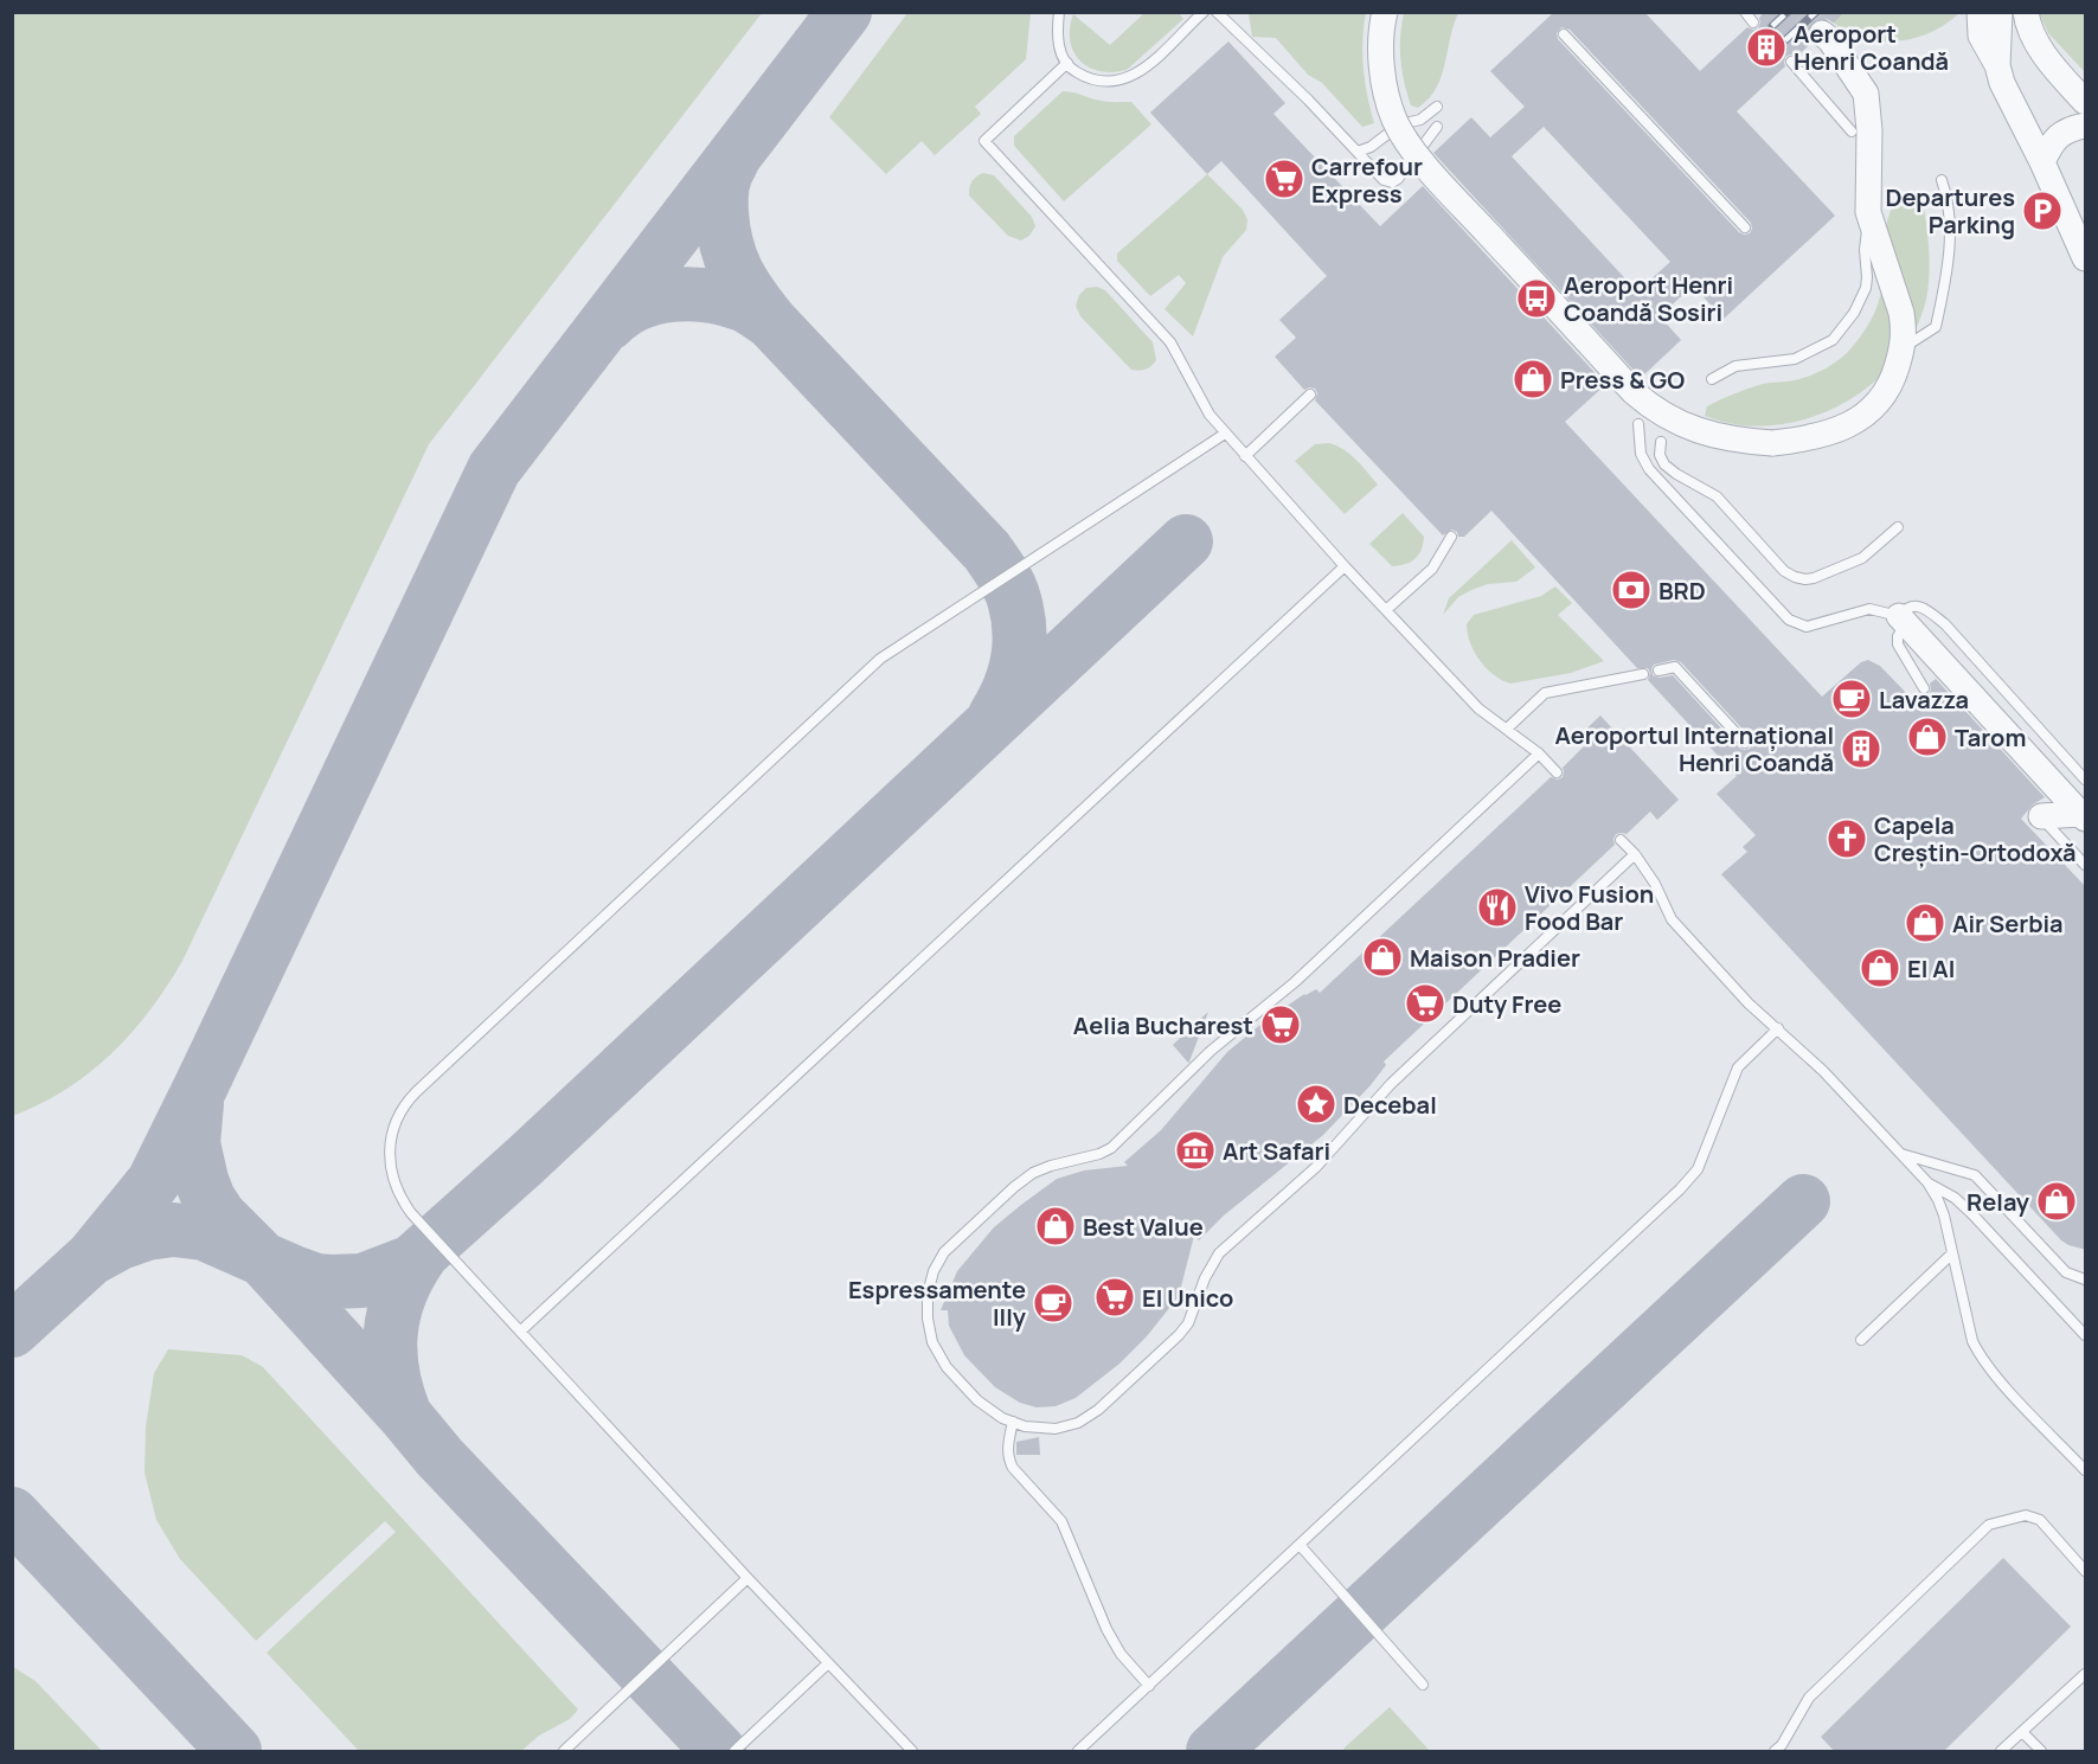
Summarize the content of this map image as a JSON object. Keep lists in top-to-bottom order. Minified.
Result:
{"places":{"building":["Aeroport Henri Coandă","Aeroportul Internațional Henri Coandă"],"supermarket":["Carrefour Express","Duty Free","Aelia Bucharest","El Unico"],"parking":["Departures Parking"],"bus stop":["Aeroport Henri Coandă Sosiri"],"shop":["Press & GO","Tarom","Air Serbia","Maison Pradier","El Al","Relay","Best Value"],"bank":["BRD"],"cafe":["Lavazza","Espressamente Illy"],"church":["Capela Creștin-Ortodoxă"],"restaurant":["Vivo Fusion Food Bar"],"place":["Decebal"],"museum":["Art Safari"]}}
